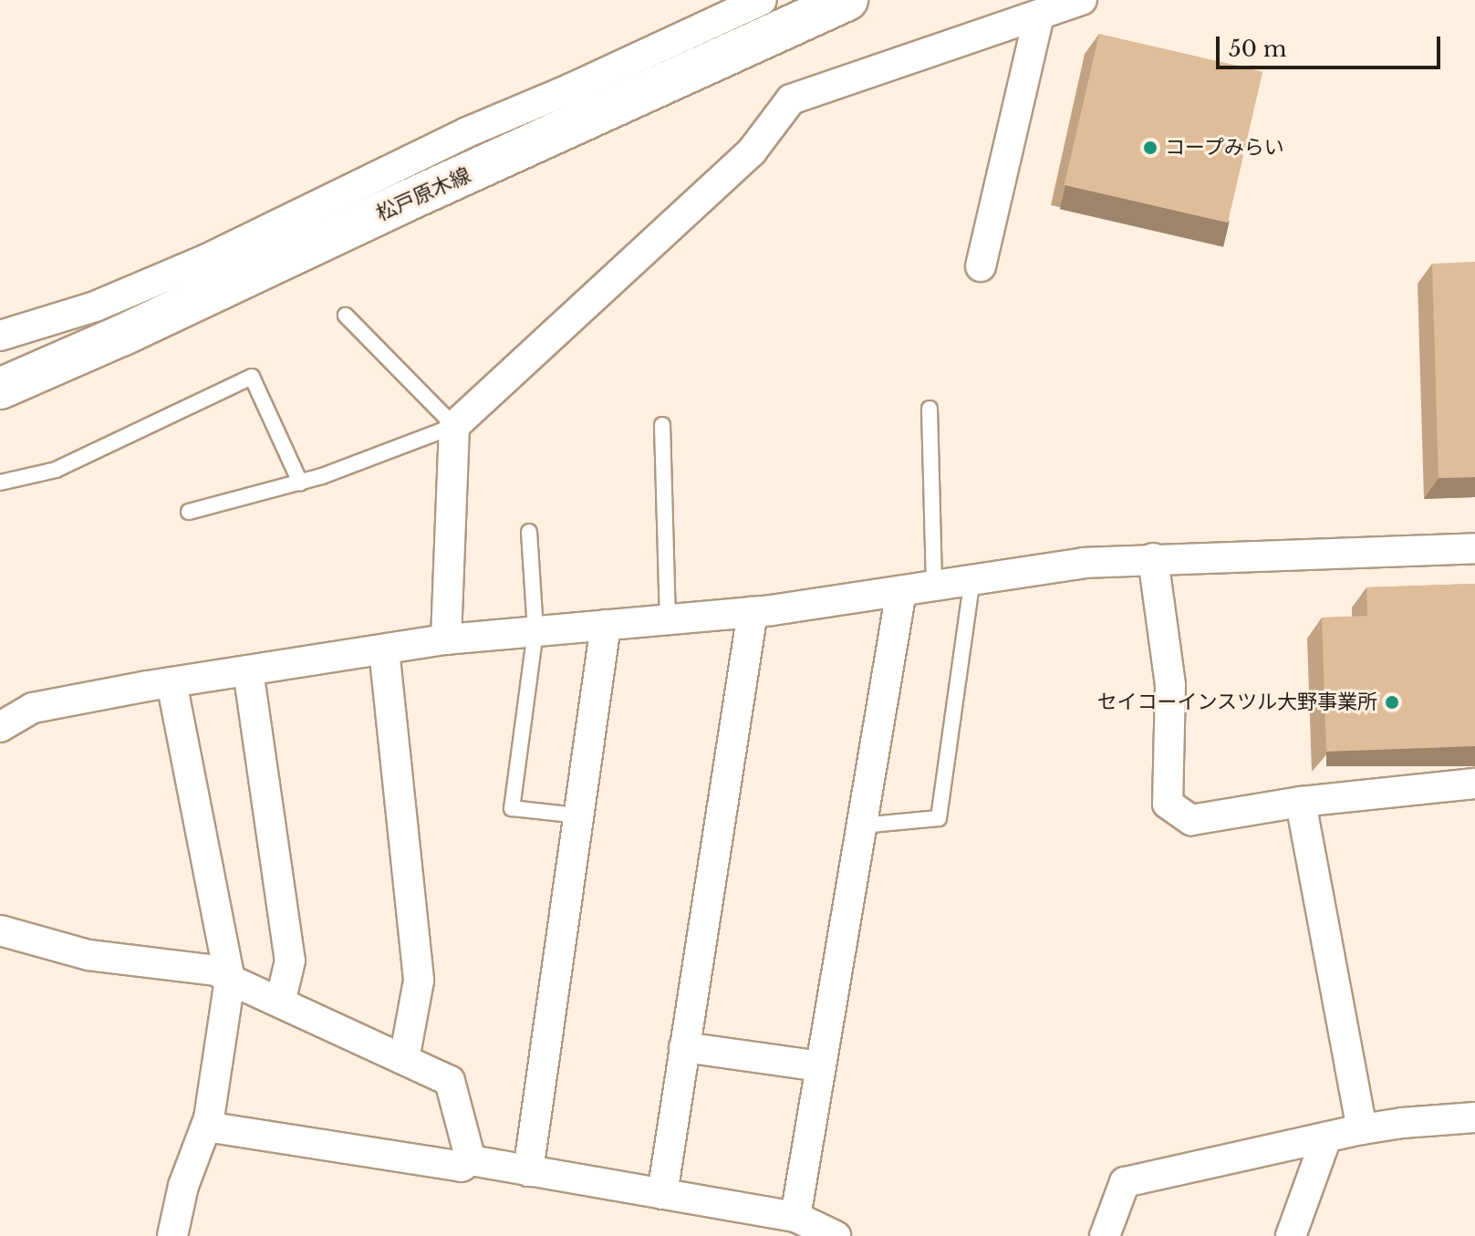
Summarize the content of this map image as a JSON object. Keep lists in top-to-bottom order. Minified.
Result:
{"streets":{"main road":["松戸原木線"]},"places":["コープみらい","セイコーインスツル大野事業所"],"scale_bar":"50 m"}
